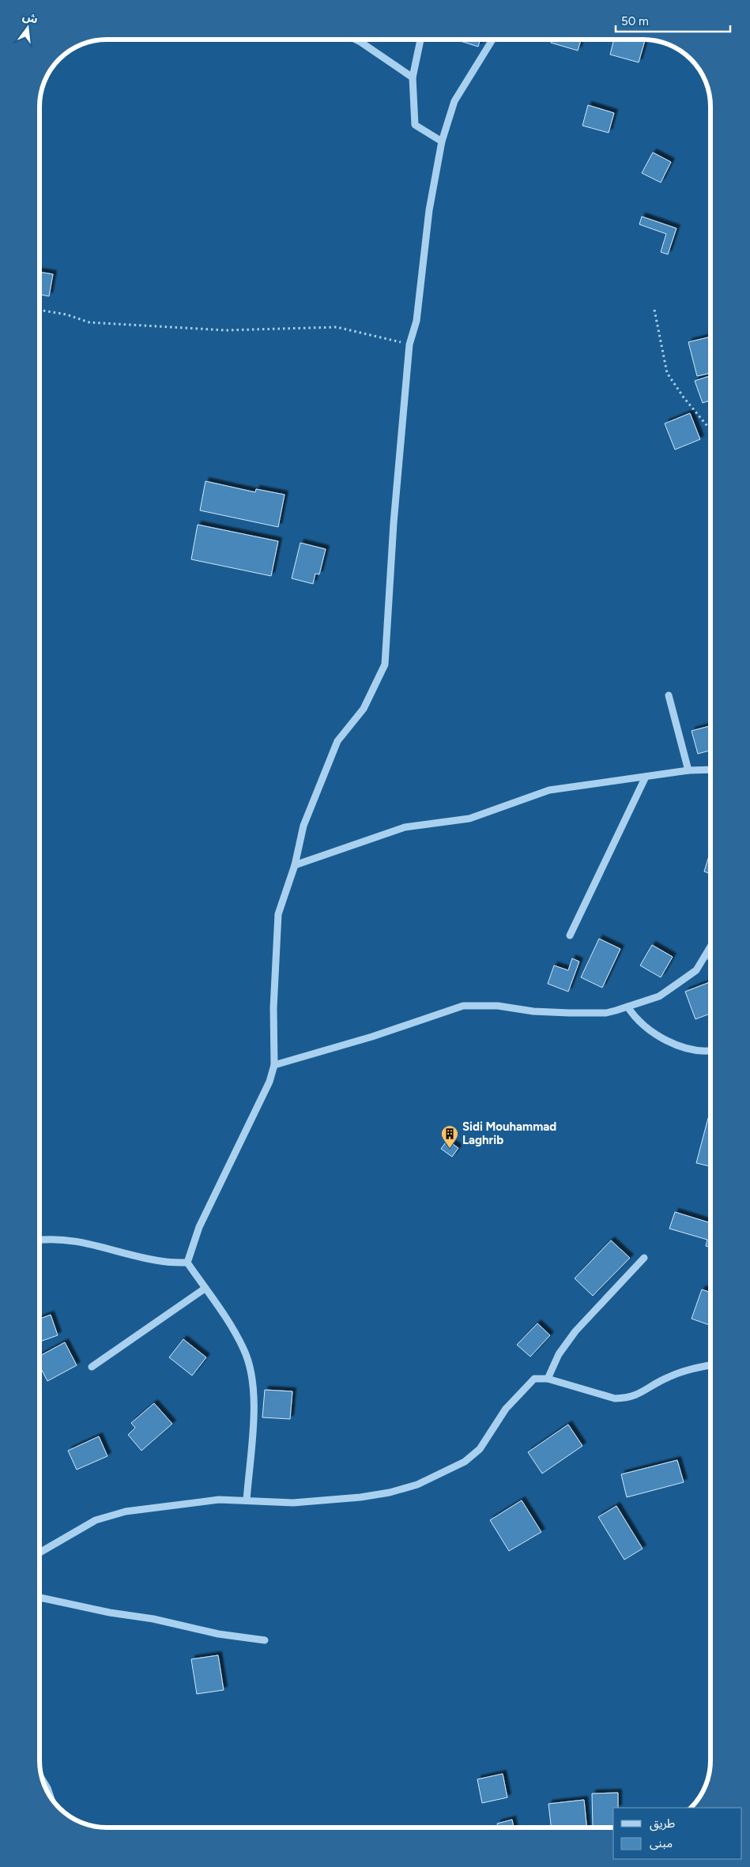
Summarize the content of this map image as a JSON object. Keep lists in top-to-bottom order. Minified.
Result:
{"places":{"building":["Sidi Mouhammad Laghrib"]},"legend":["طريق","مبنى"],"scale_bar":"50 m","north":"top"}
